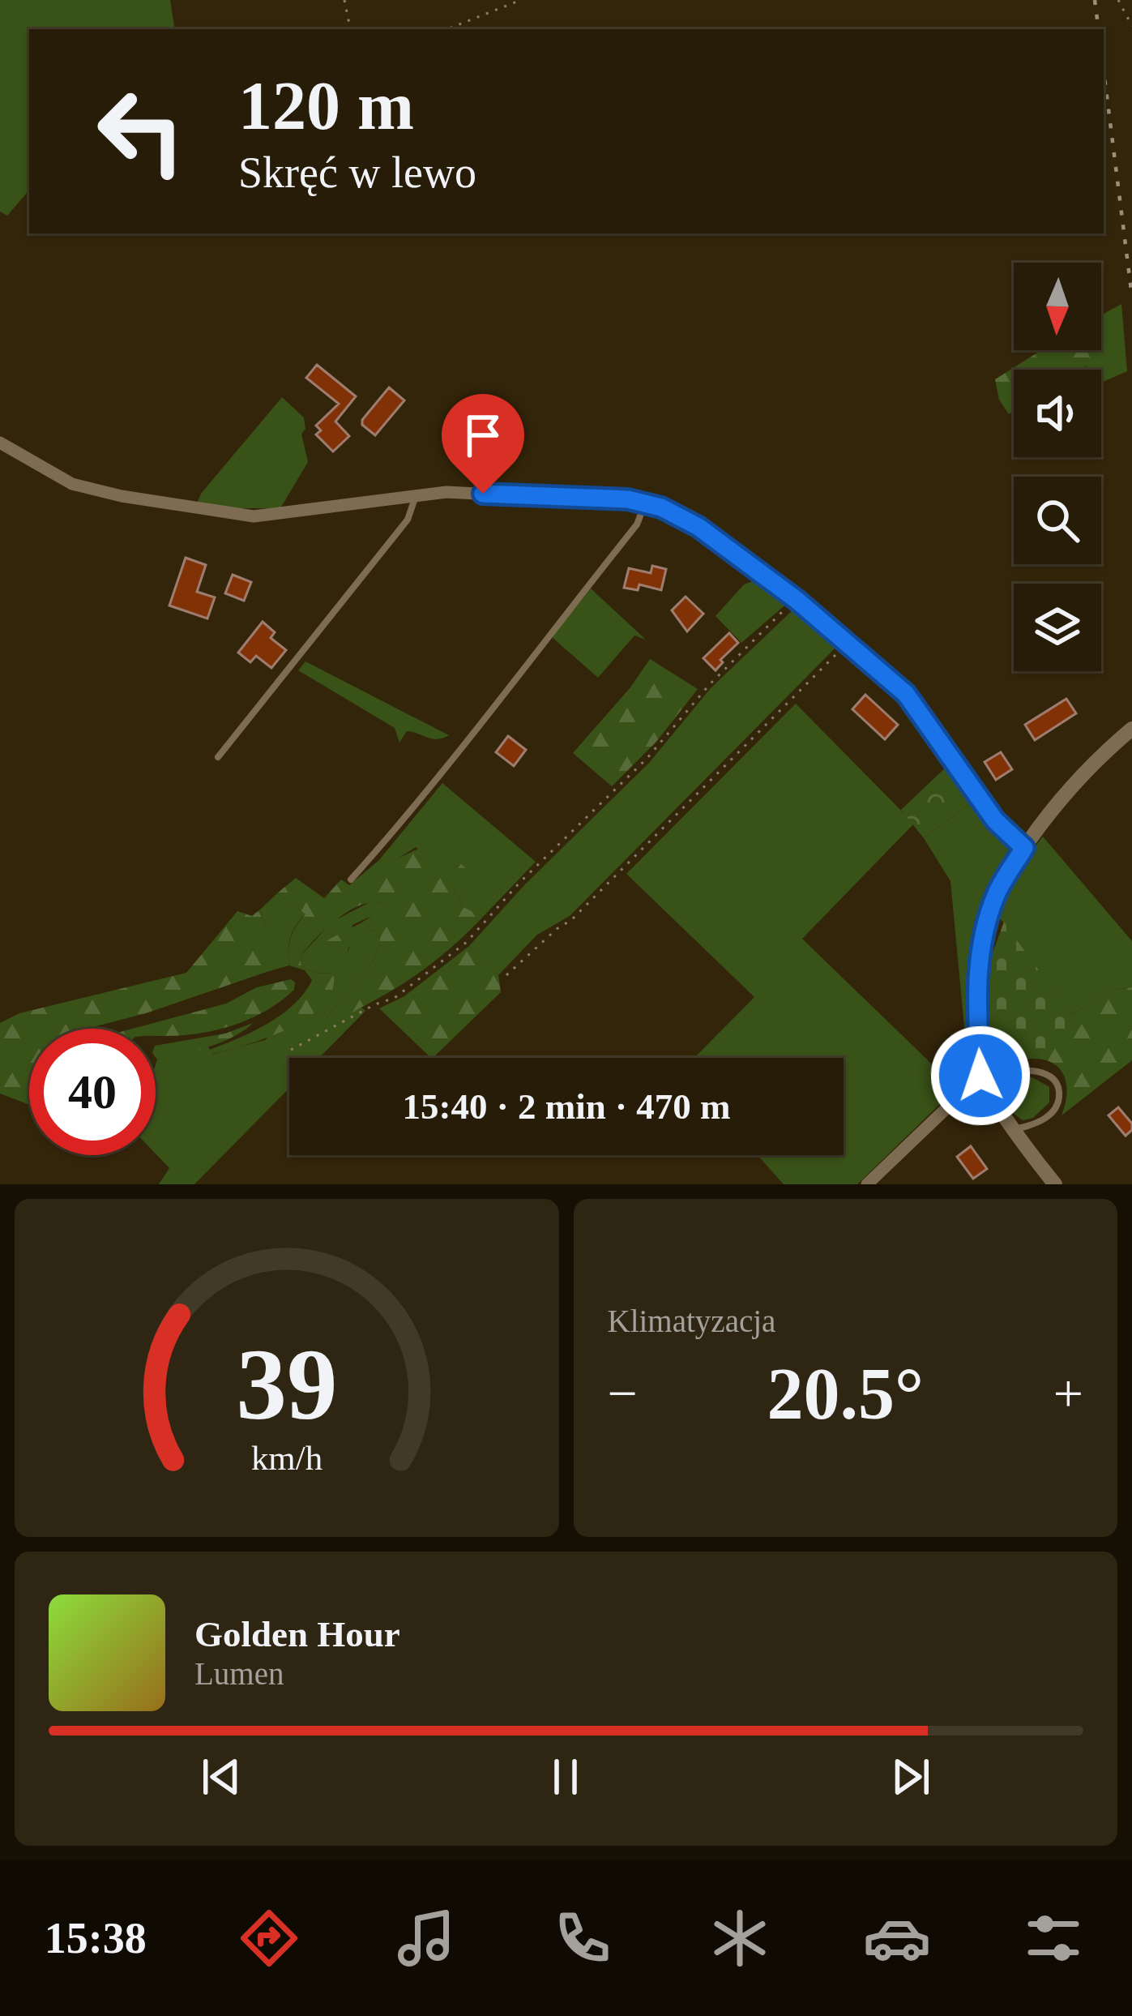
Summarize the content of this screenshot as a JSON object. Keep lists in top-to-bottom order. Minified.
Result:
{"north":"bottom","page":{"turn":["120 m","Skręć w lewo"],"limit":"40","trip":"15:40 · 2 min · 470 m","tile":"Klimatyzacja","heat":["−","20.5°","+"],"song":["Golden Hour","Lumen"],"tabs":"15:38","gauge":["39","km/h"]}}
